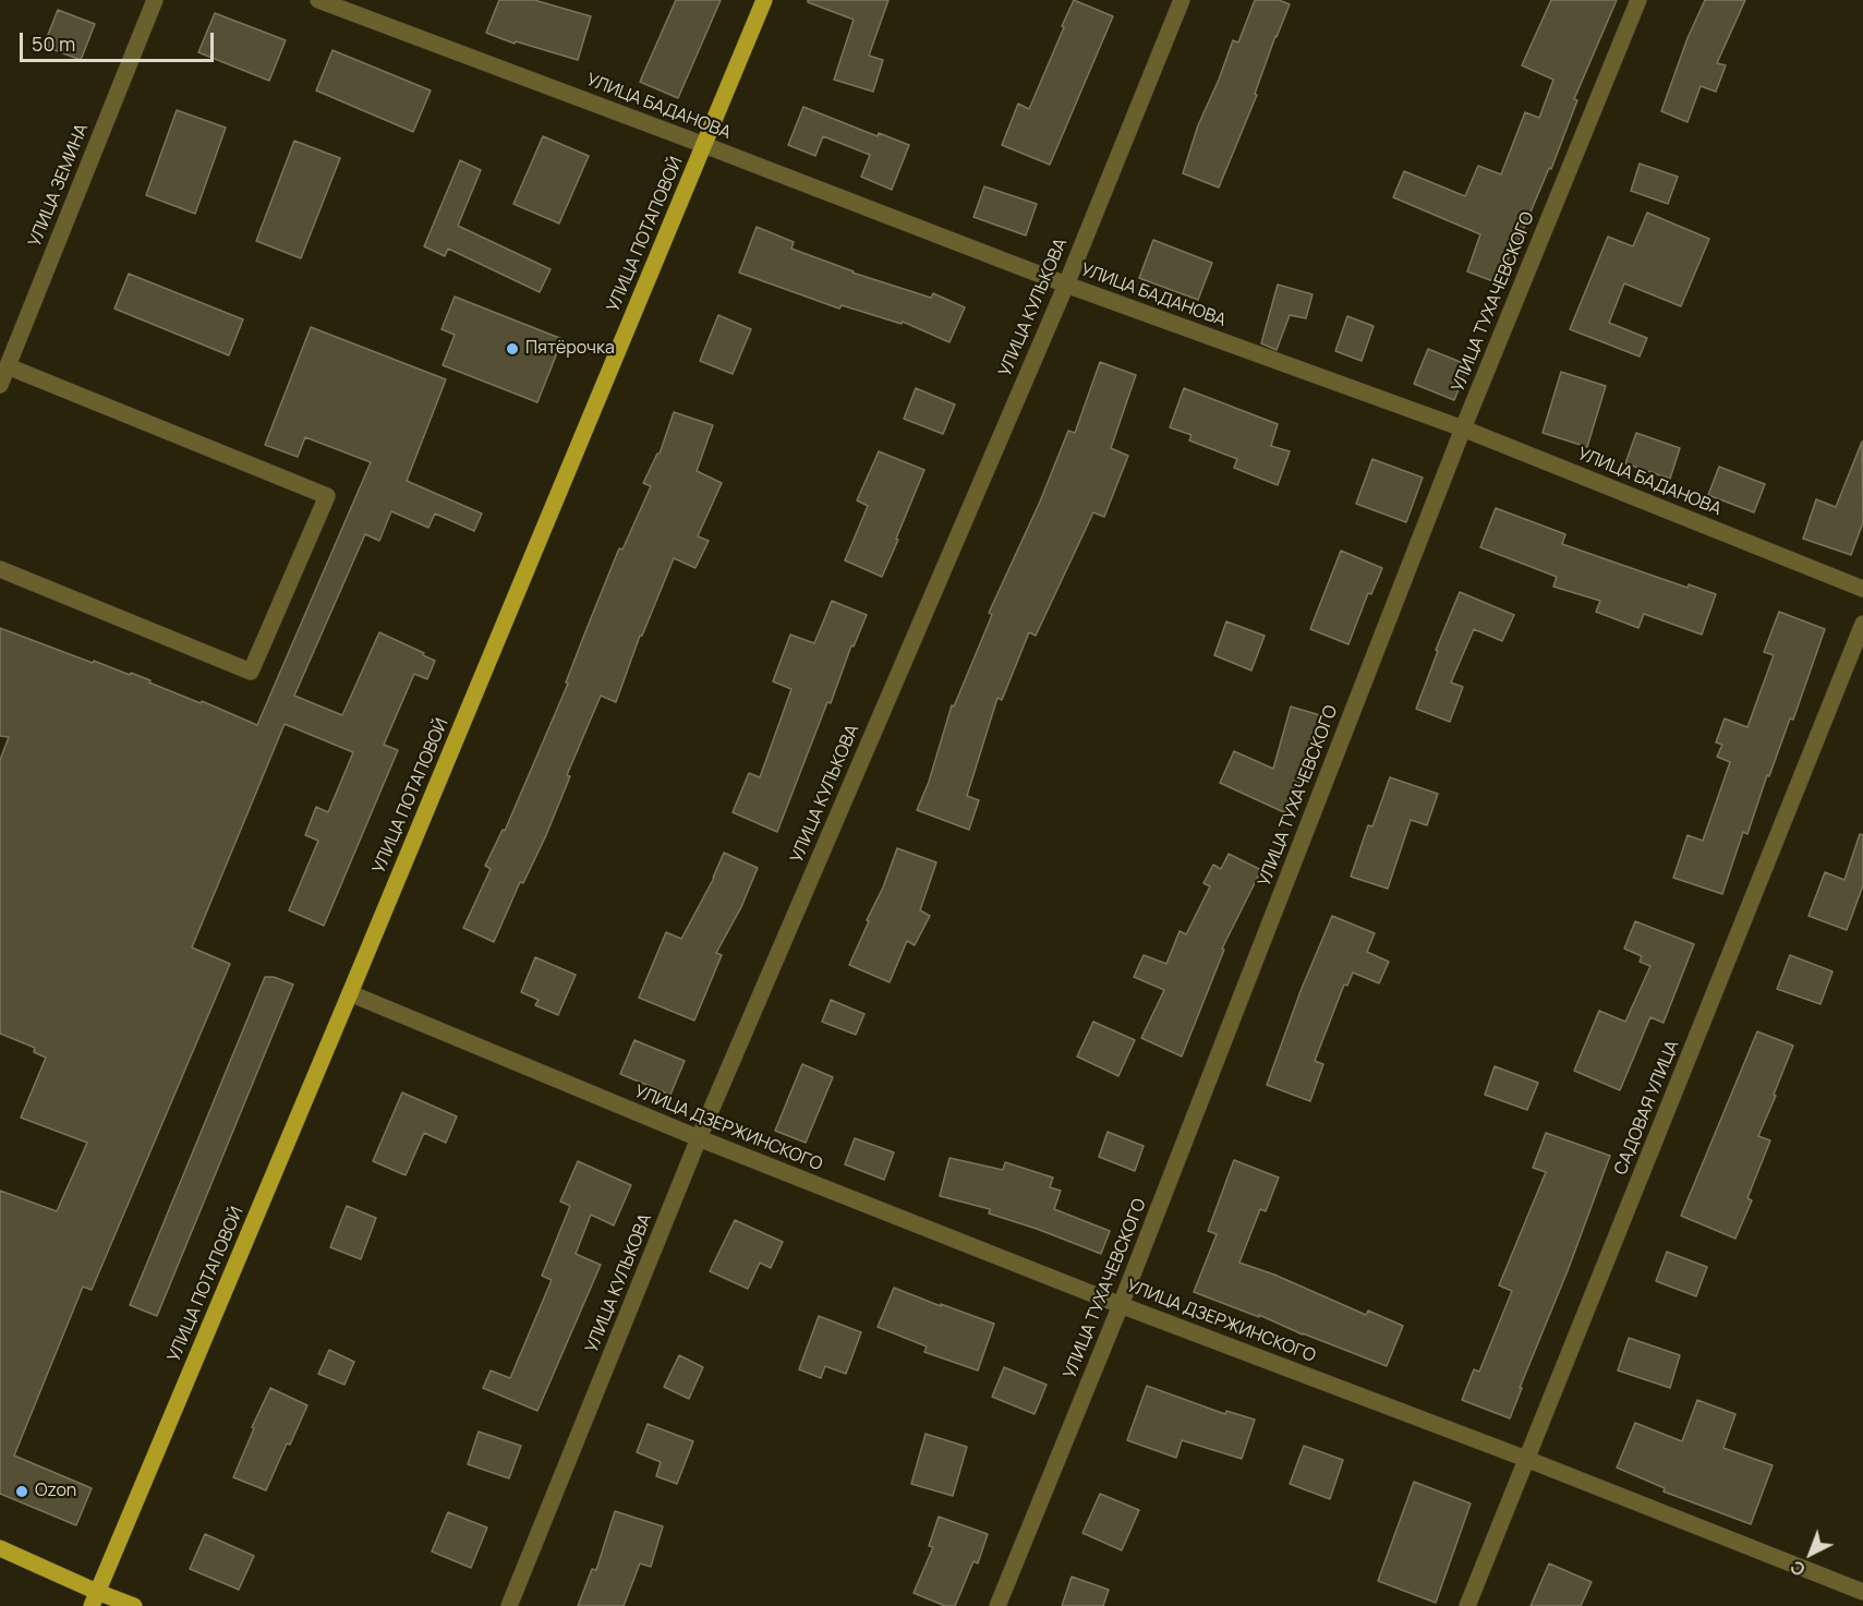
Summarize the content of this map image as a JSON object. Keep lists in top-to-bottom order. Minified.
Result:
{"streets":{"main road":["УЛИЦА ПОТАПОВОЙ"],"street":["УЛИЦА БАДАНОВА","УЛИЦА ЗЕМИНА","УЛИЦА ТУХАЧЕВСКОГО","УЛИЦА КУЛЬКОВА","САДОВАЯ УЛИЦА","УЛИЦА ДЗЕРЖИНСКОГО"]},"crossings":[["УЛИЦА БАДАНОВА","УЛИЦА ПОТАПОВОЙ"],["УЛИЦА БАДАНОВА","УЛИЦА ТУХАЧЕВСКОГО"],["УЛИЦА БАДАНОВА","УЛИЦА КУЛЬКОВА"],["УЛИЦА ПОТАПОВОЙ","УЛИЦА ДЗЕРЖИНСКОГО"],["УЛИЦА ТУХАЧЕВСКОГО","УЛИЦА ДЗЕРЖИНСКОГО"],["УЛИЦА КУЛЬКОВА","УЛИЦА ДЗЕРЖИНСКОГО"],["САДОВАЯ УЛИЦА","УЛИЦА ДЗЕРЖИНСКОГО"]],"places":["Пятёрочка","Ozon"],"scale_bar":"50 m","north":"bottom left"}
